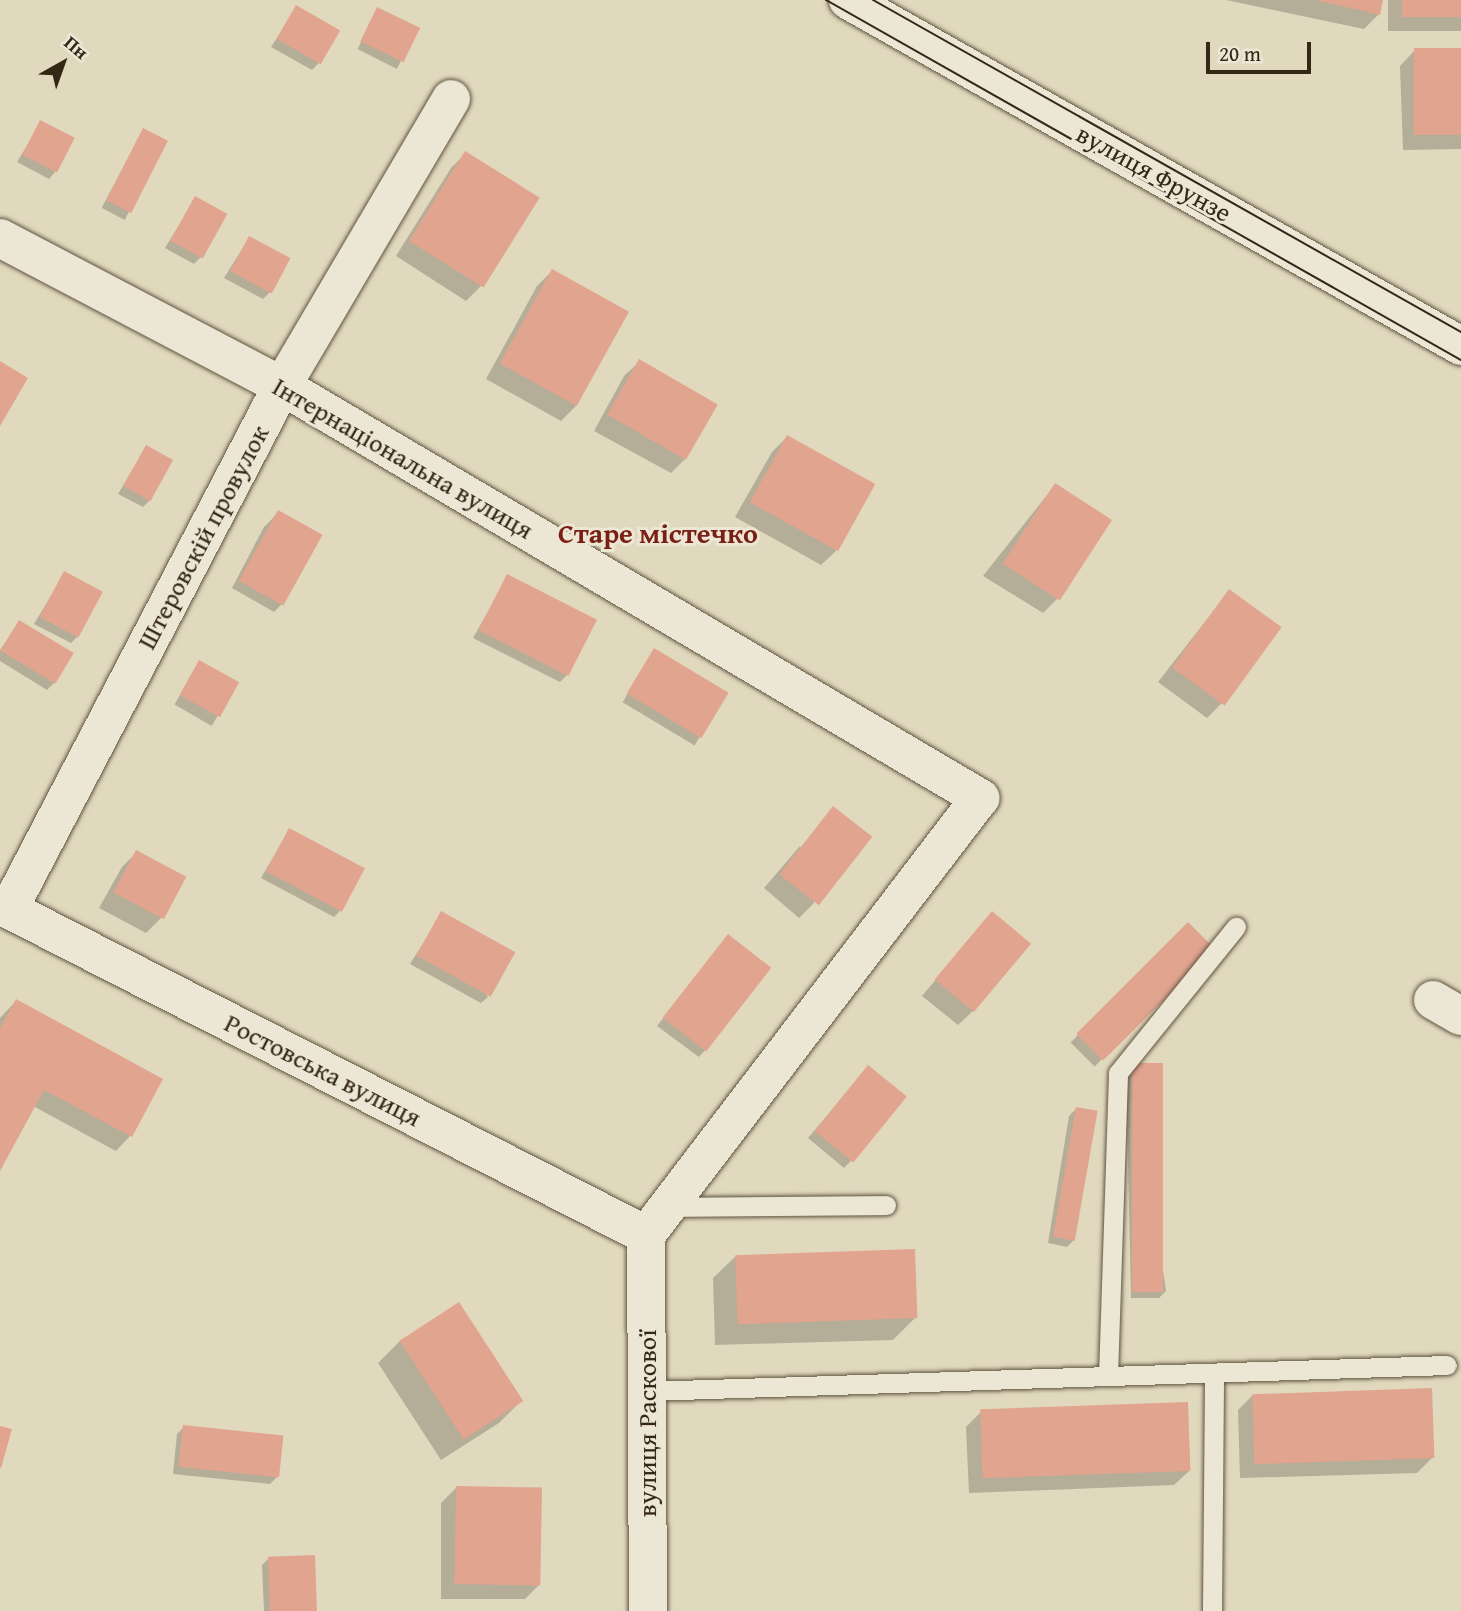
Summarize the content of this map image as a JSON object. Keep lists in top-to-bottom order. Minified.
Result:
{"streets":{"street":["вулиця Фрунзе","Інтернаціональна вулиця","Штеровскій провулок","Ростовська вулиця","вулиця Раскової"]},"crossings":[["Інтернаціональна вулиця","Штеровскій провулок"],["Інтернаціональна вулиця","Ростовська вулиця"],["Інтернаціональна вулиця","вулиця Раскової"],["Штеровскій провулок","Ростовська вулиця"],["Ростовська вулиця","вулиця Раскової"]],"districts":["Старе містечко"],"scale_bar":"20 m","north":"top right"}
